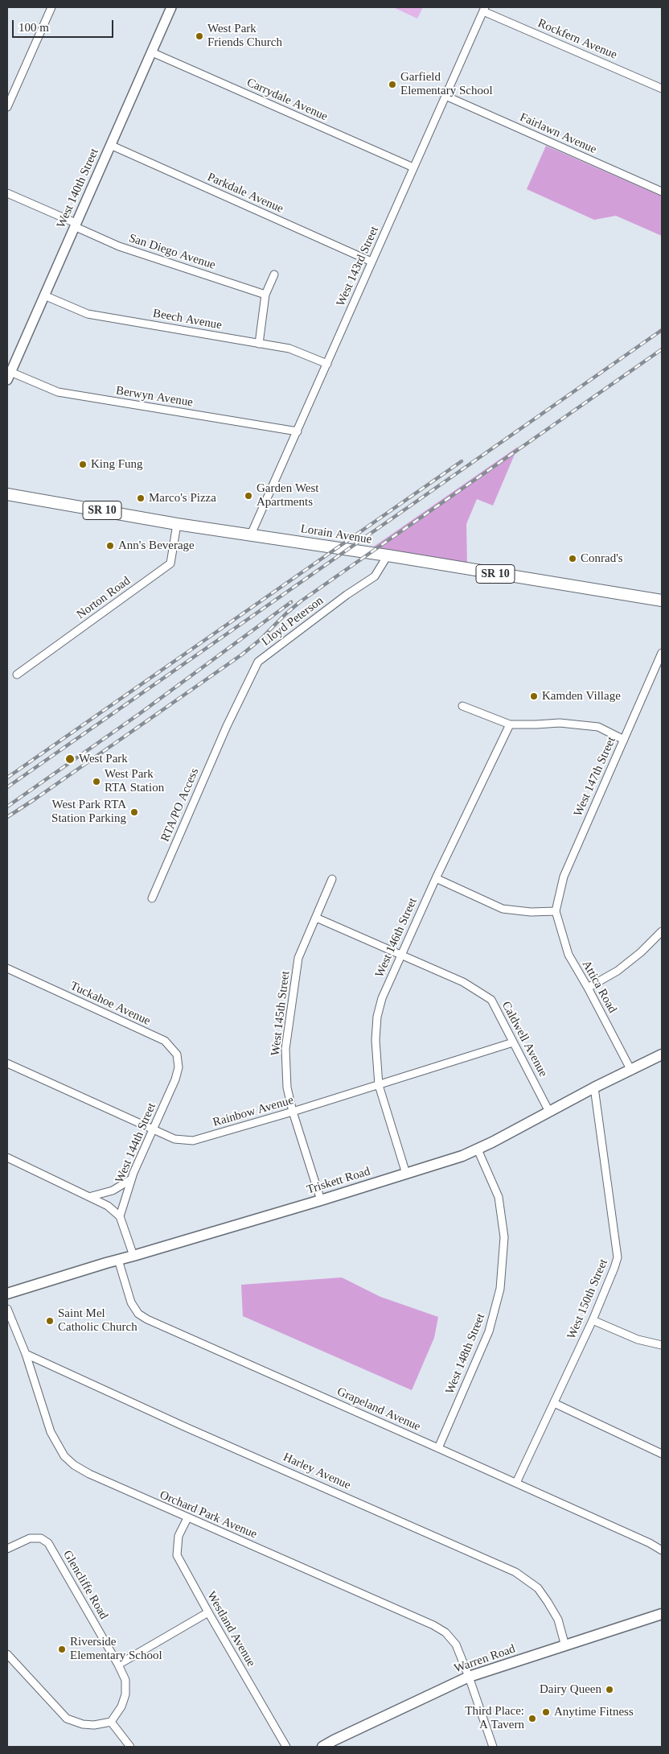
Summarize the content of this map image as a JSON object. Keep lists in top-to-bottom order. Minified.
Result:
{"streets":{"main road":["SR 10","Lorain Avenue","Triskett Road","Warren Road"],"street":["Rockfern Avenue","Carrydale Avenue","Fairlawn Avenue","West 140th Street","Parkdale Avenue","San Diego Avenue","West 143rd Street","Beech Avenue","Berwyn Avenue","Norton Road","Lloyd Peterson","West 147th Street","RTA/PO Access","West 146th Street","Attica Road","Tuckahoe Avenue","West 145th Street","Caldwell Avenue","Rainbow Avenue","West 144th Street","West 150th Street","West 148th Street","Grapeland Avenue","Harley Avenue","Orchard Park Avenue","Glencliffe Road","Westland Avenue"]},"crossings":[["Rockfern Avenue","West 143rd Street"],["Carrydale Avenue","West 140th Street"],["Carrydale Avenue","West 143rd Street"],["Fairlawn Avenue","West 143rd Street"],["West 140th Street","Parkdale Avenue"],["West 140th Street","San Diego Avenue"],["West 140th Street","Beech Avenue"],["West 140th Street","Berwyn Avenue"],["Parkdale Avenue","West 143rd Street"],["West 143rd Street","Beech Avenue"],["West 143rd Street","Berwyn Avenue"],["West 143rd Street","Lorain Avenue"],["Lorain Avenue","Norton Road"],["Lorain Avenue","Lloyd Peterson"],["Lloyd Peterson","RTA/PO Access"],["West 147th Street","Attica Road"],["West 146th Street","Caldwell Avenue"],["West 146th Street","Rainbow Avenue"],["West 146th Street","Triskett Road"],["Attica Road","Triskett Road"],["Tuckahoe Avenue","West 144th Street"],["West 145th Street","Caldwell Avenue"],["West 145th Street","Rainbow Avenue"],["West 145th Street","Triskett Road"],["Caldwell Avenue","Rainbow Avenue"],["Caldwell Avenue","Triskett Road"],["Rainbow Avenue","West 144th Street"],["Triskett Road","West 150th Street"],["Triskett Road","West 148th Street"],["Triskett Road","Grapeland Avenue"],["West 150th Street","Grapeland Avenue"],["West 148th Street","Grapeland Avenue"],["Harley Avenue","Orchard Park Avenue"],["Harley Avenue","Warren Road"],["Orchard Park Avenue","Westland Avenue"],["Orchard Park Avenue","Warren Road"]],"places":["West Park Friends Church","Garfield Elementary School","King Fung","Garden West Apartments","Marco's Pizza","Ann's Beverage","Conrad's","Kamden Village","West Park","West Park RTA Station","West Park RTA Station Parking","Saint Mel Catholic Church","Riverside Elementary School","Dairy Queen","Anytime Fitness","Third Place: A Tavern"],"scale_bar":"100 m"}
